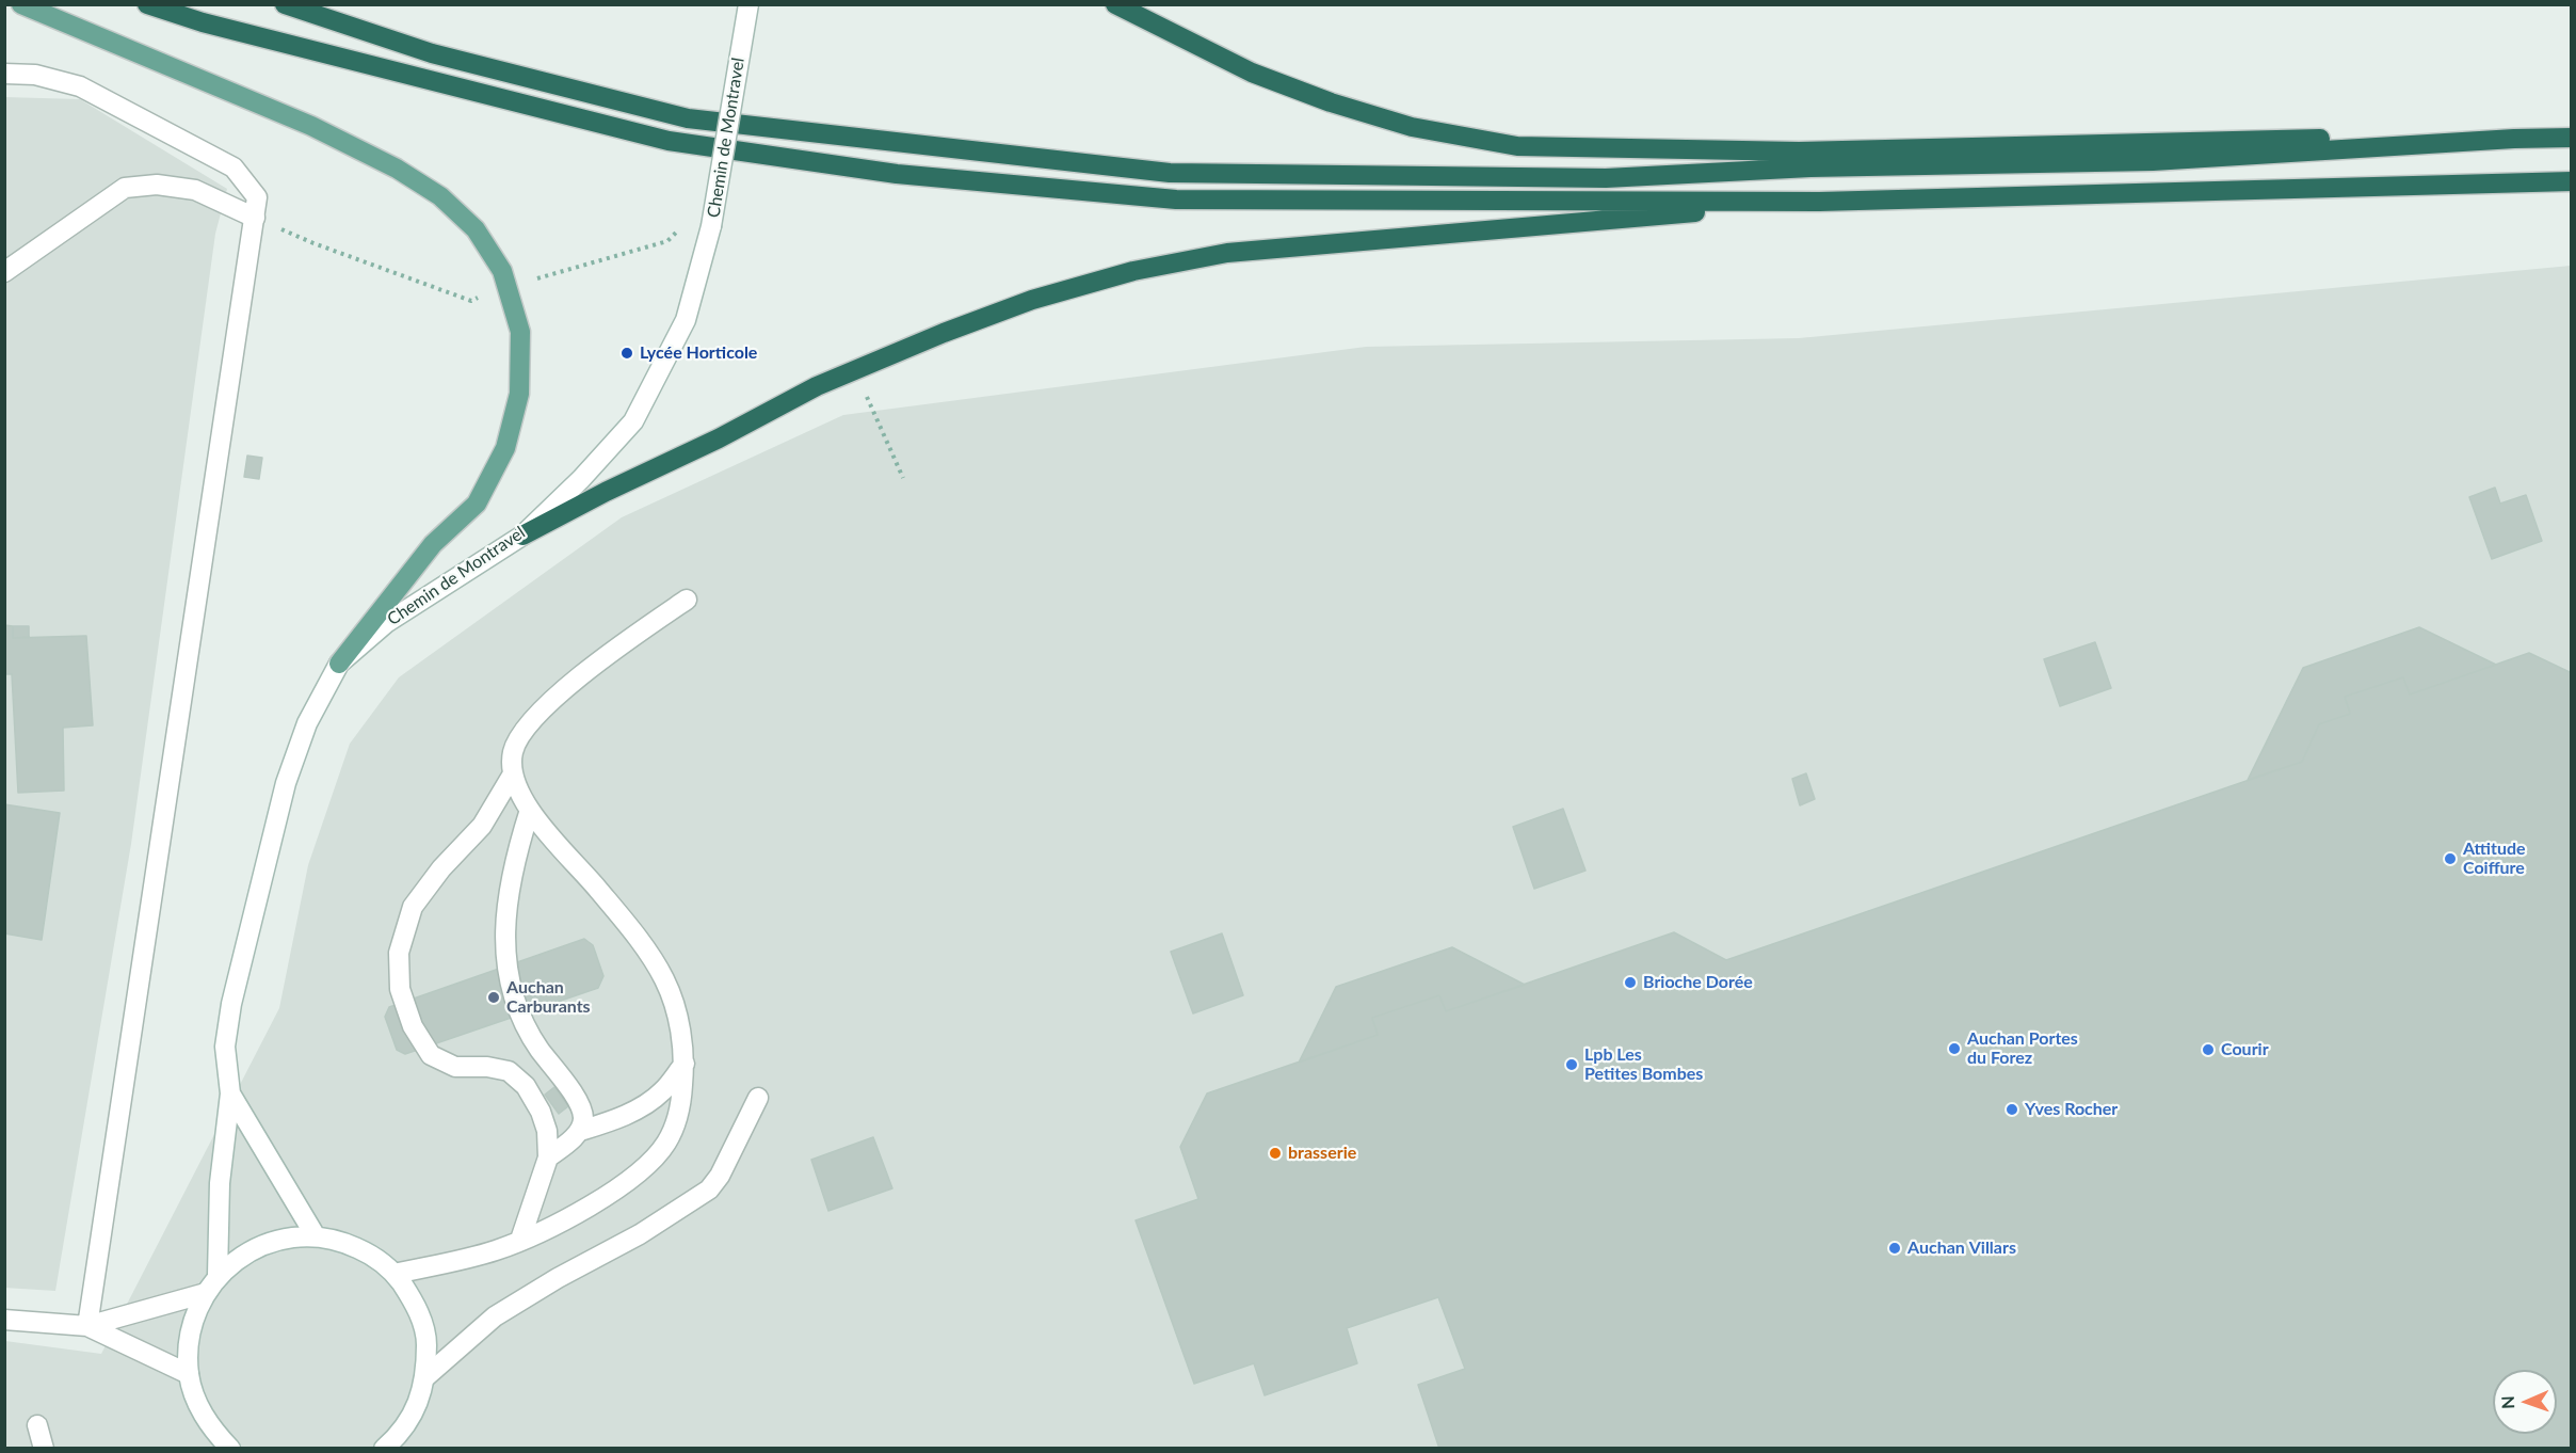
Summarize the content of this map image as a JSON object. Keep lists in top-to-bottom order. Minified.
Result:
{"streets":{"street":["Chemin de Montravel"]},"places":["Lycée Horticole","Attitude Coiffure","Brioche Dorée","Auchan Carburants","Auchan Portes du Forez","Courir","Lpb Les Petites Bombes","Yves Rocher","brasserie","Auchan Villars"],"north":"left"}
